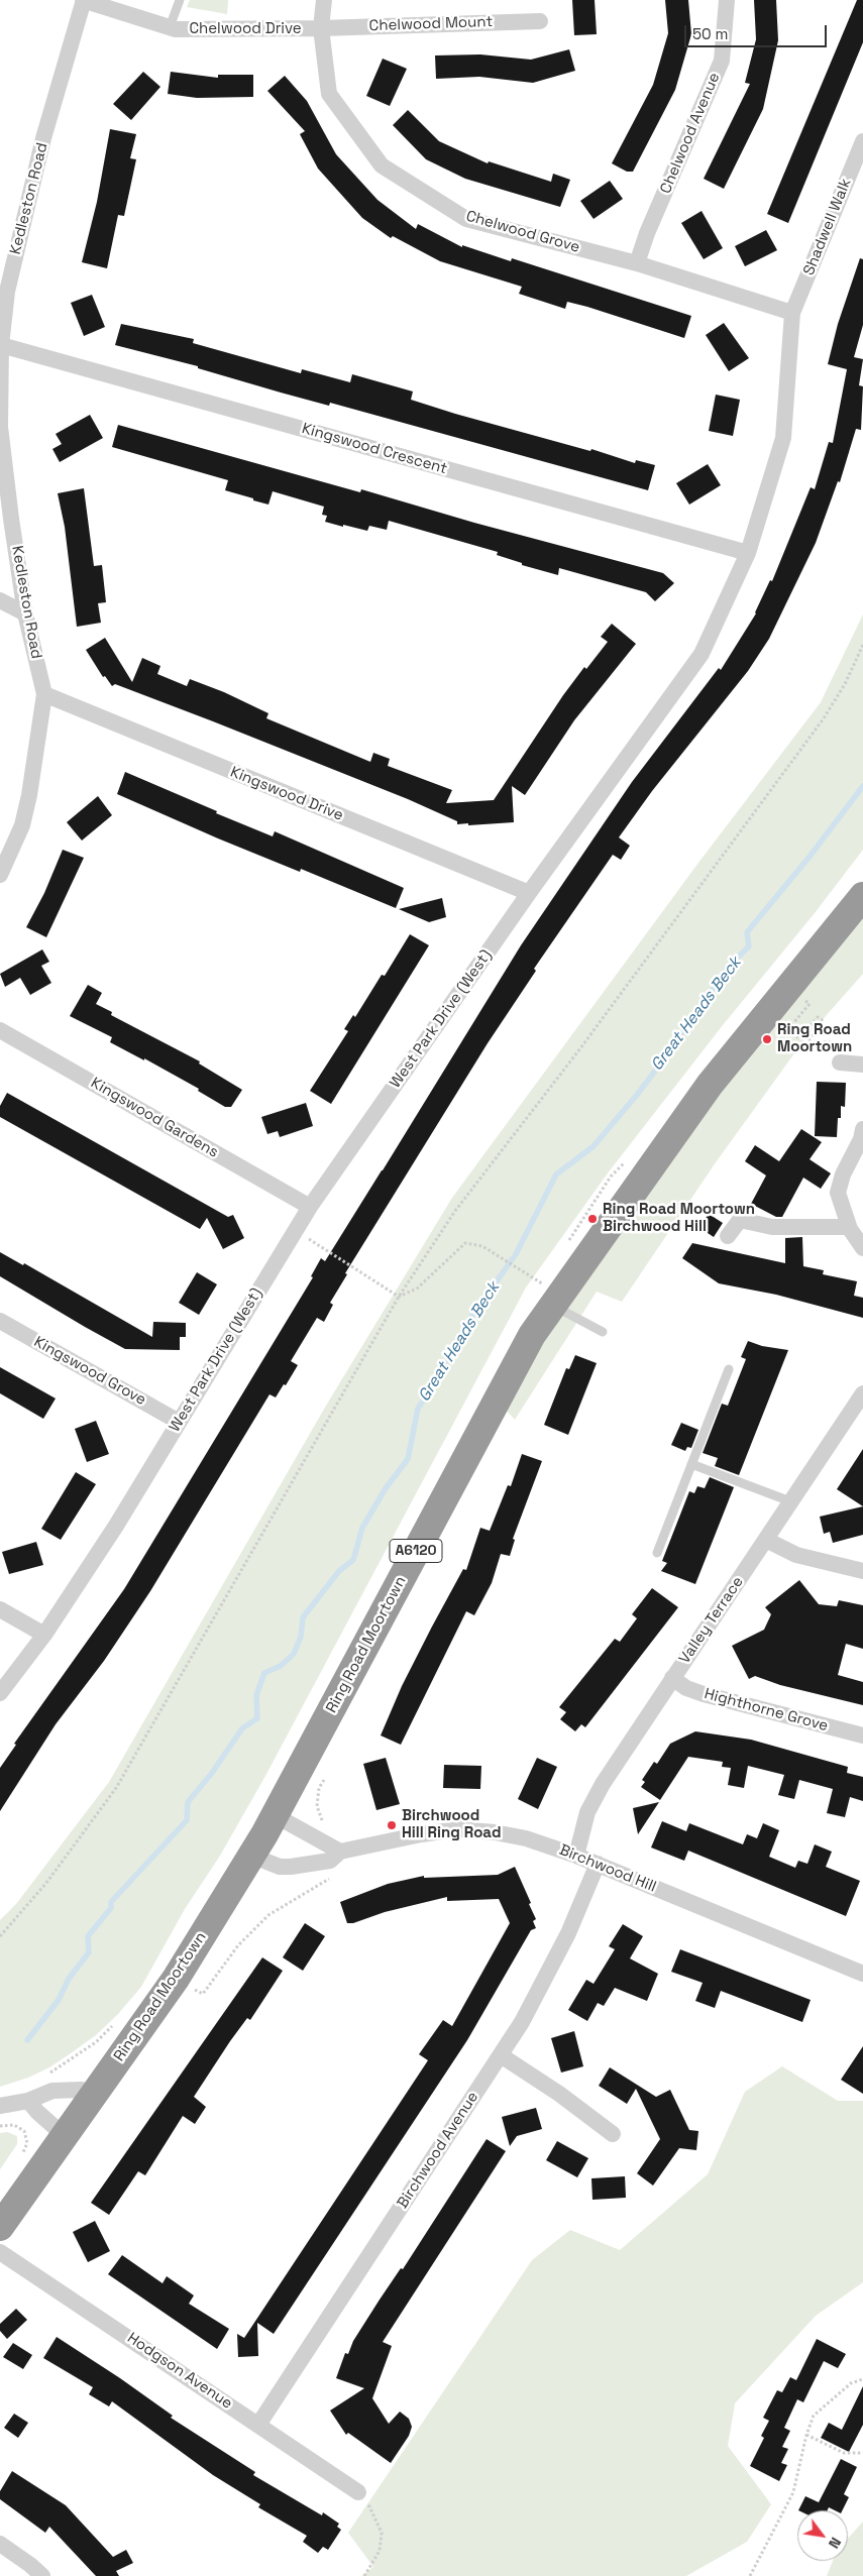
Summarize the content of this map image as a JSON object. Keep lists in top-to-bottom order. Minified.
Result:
{"streets":{"highway":["A6120","Ring Road Moortown"],"street":["Chelwood Mount","Chelwood Drive","Chelwood Avenue","Kedleston Road","Shadwell Walk","Chelwood Grove","Kingswood Crescent","Kingswood Drive","West Park Drive (West)","Kingswood Gardens","Kingswood Grove","Valley Terrace","Highthorne Grove","Birchwood Hill","Birchwood Avenue","Hodgson Avenue"]},"crossings":[["Chelwood Mount","Chelwood Drive"],["Chelwood Mount","Chelwood Grove"],["Chelwood Drive","Kedleston Road"],["Chelwood Drive","Chelwood Grove"],["Chelwood Avenue","Chelwood Grove"],["Kedleston Road","Kingswood Crescent"],["Kedleston Road","Kingswood Drive"],["Shadwell Walk","Chelwood Grove"],["Shadwell Walk","West Park Drive (West)"],["Chelwood Grove","West Park Drive (West)"],["Kingswood Crescent","West Park Drive (West)"],["Kingswood Drive","West Park Drive (West)"],["West Park Drive (West)","Kingswood Gardens"],["West Park Drive (West)","Kingswood Grove"],["Valley Terrace","Highthorne Grove"],["Valley Terrace","Birchwood Hill"],["Ring Road Moortown","Birchwood Hill"],["Birchwood Hill","Birchwood Avenue"],["Birchwood Avenue","Hodgson Avenue"]],"water":["Great Heads Beck"],"places":["Ring Road Moortown","Ring Road Moortown Birchwood Hill","Birchwood Hill Ring Road"],"scale_bar":"50 m","north":"bottom right"}
